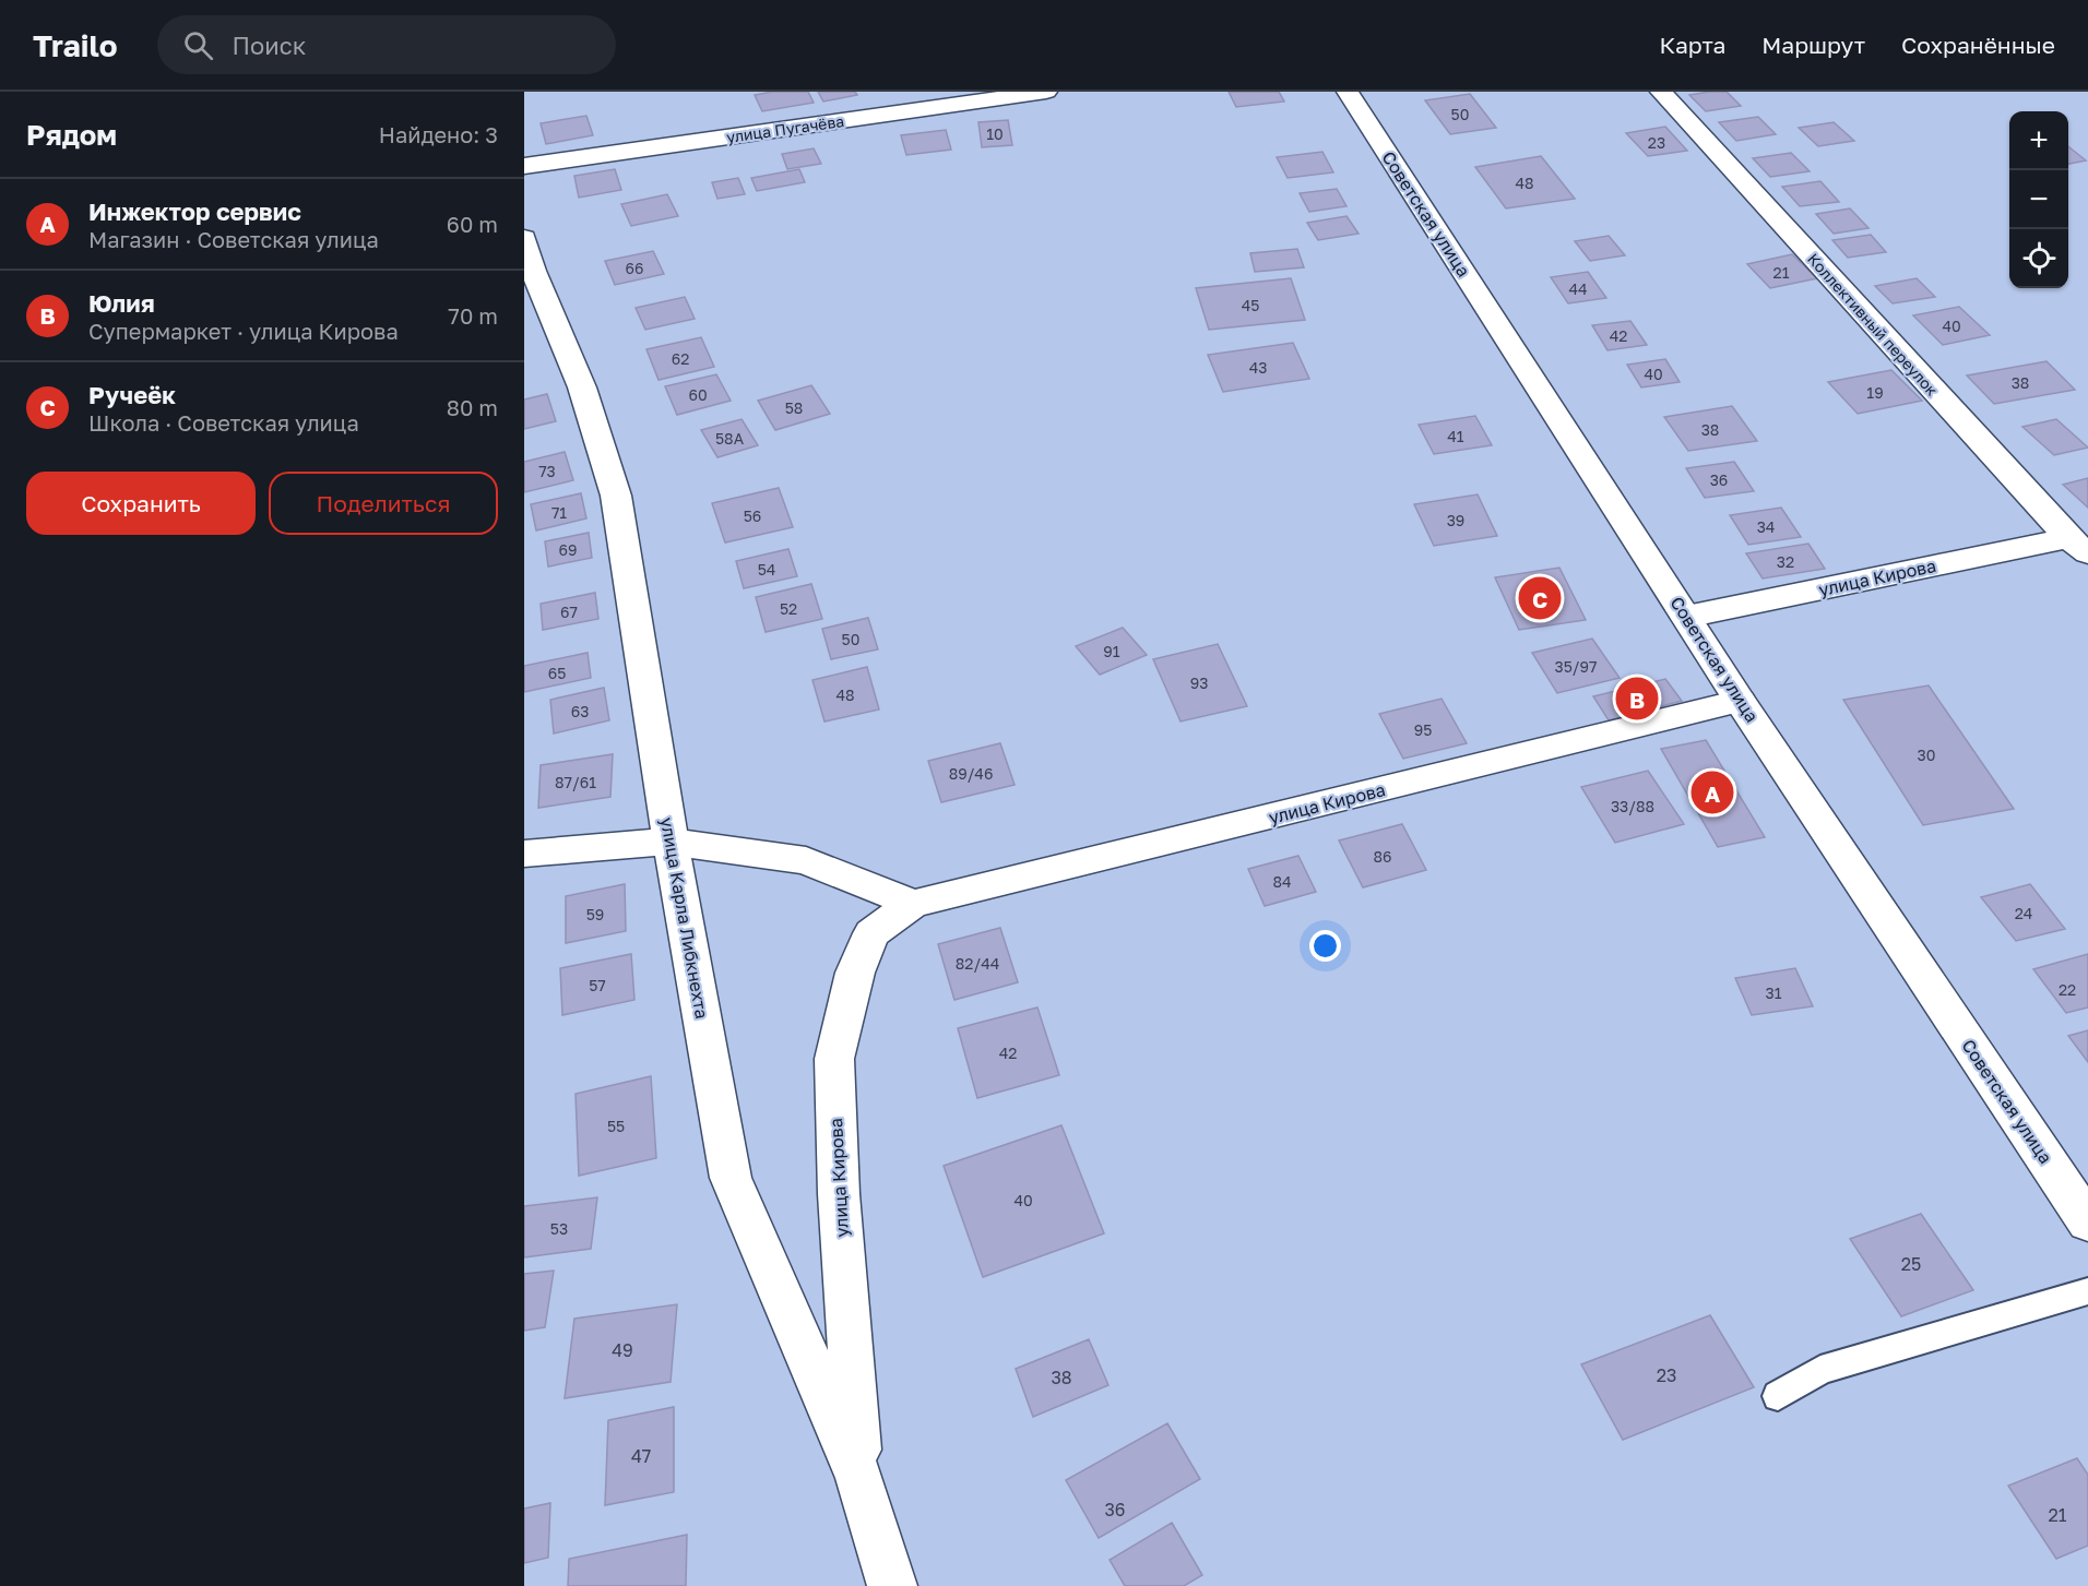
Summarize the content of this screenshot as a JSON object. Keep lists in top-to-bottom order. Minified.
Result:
{"streets":{"street":["улица Пугачёва","Советская улица","Коллективный переулок","улица Кирова","улица Карла Либкнехта"]},"crossings":[["Советская улица","улица Кирова"],["Коллективный переулок","улица Кирова"],["улица Кирова","улица Карла Либкнехта"]],"house_numbers":["50","10","23","48","66","21","44","45","40","42","62","43","40","38","19","60","58","38","41","58А","73","36","71","56","39","34","69","32","54","52","67","50","91","35/97","65","93","48","63","95","30","89/46","87/61","33/88","86","84","24","59","82/44","57","22","31","42","55","40","53","25","49","23","38","47","36","21"],"page":{"header":"Trailo","search":"Поиск","nav":["Карта","Маршрут","Сохранённые"],"heading":["Рядом","Найдено: 3"],"map_buttons":["+","−"],"list":[{"mark":"A","name":"Инжектор сервис","note":"Магазин · Советская улица","value":"60 m"},{"mark":"B","name":"Юлия","note":"Супермаркет · улица Кирова","value":"70 m"},{"mark":"C","name":"Ручеёк","note":"Школа · Советская улица","value":"80 m"}],"buttons":["Сохранить","Поделиться"],"pins":["C","B","A"]}}
